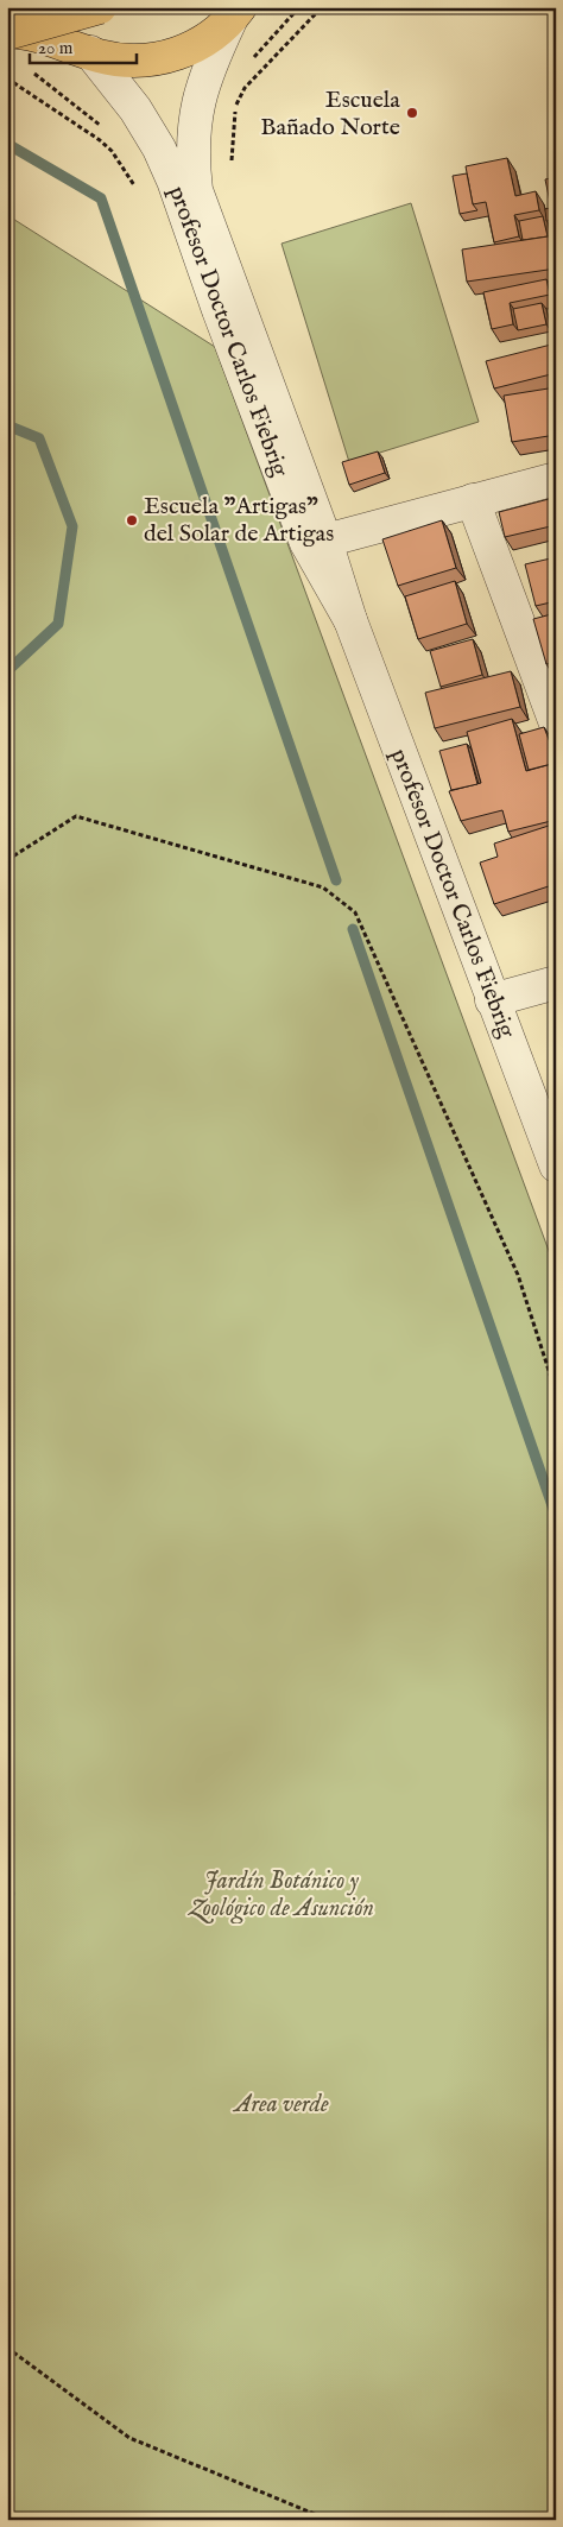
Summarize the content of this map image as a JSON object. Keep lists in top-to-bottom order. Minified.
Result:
{"streets":{"street":["profesor Doctor Carlos Fiebrig"]},"parks":["Jardín Botánico y Zoológico de Asunción","Area verde"],"places":["Escuela Bañado Norte","Escuela \"Artigas\" del Solar de Artigas"],"scale_bar":"20 m"}
